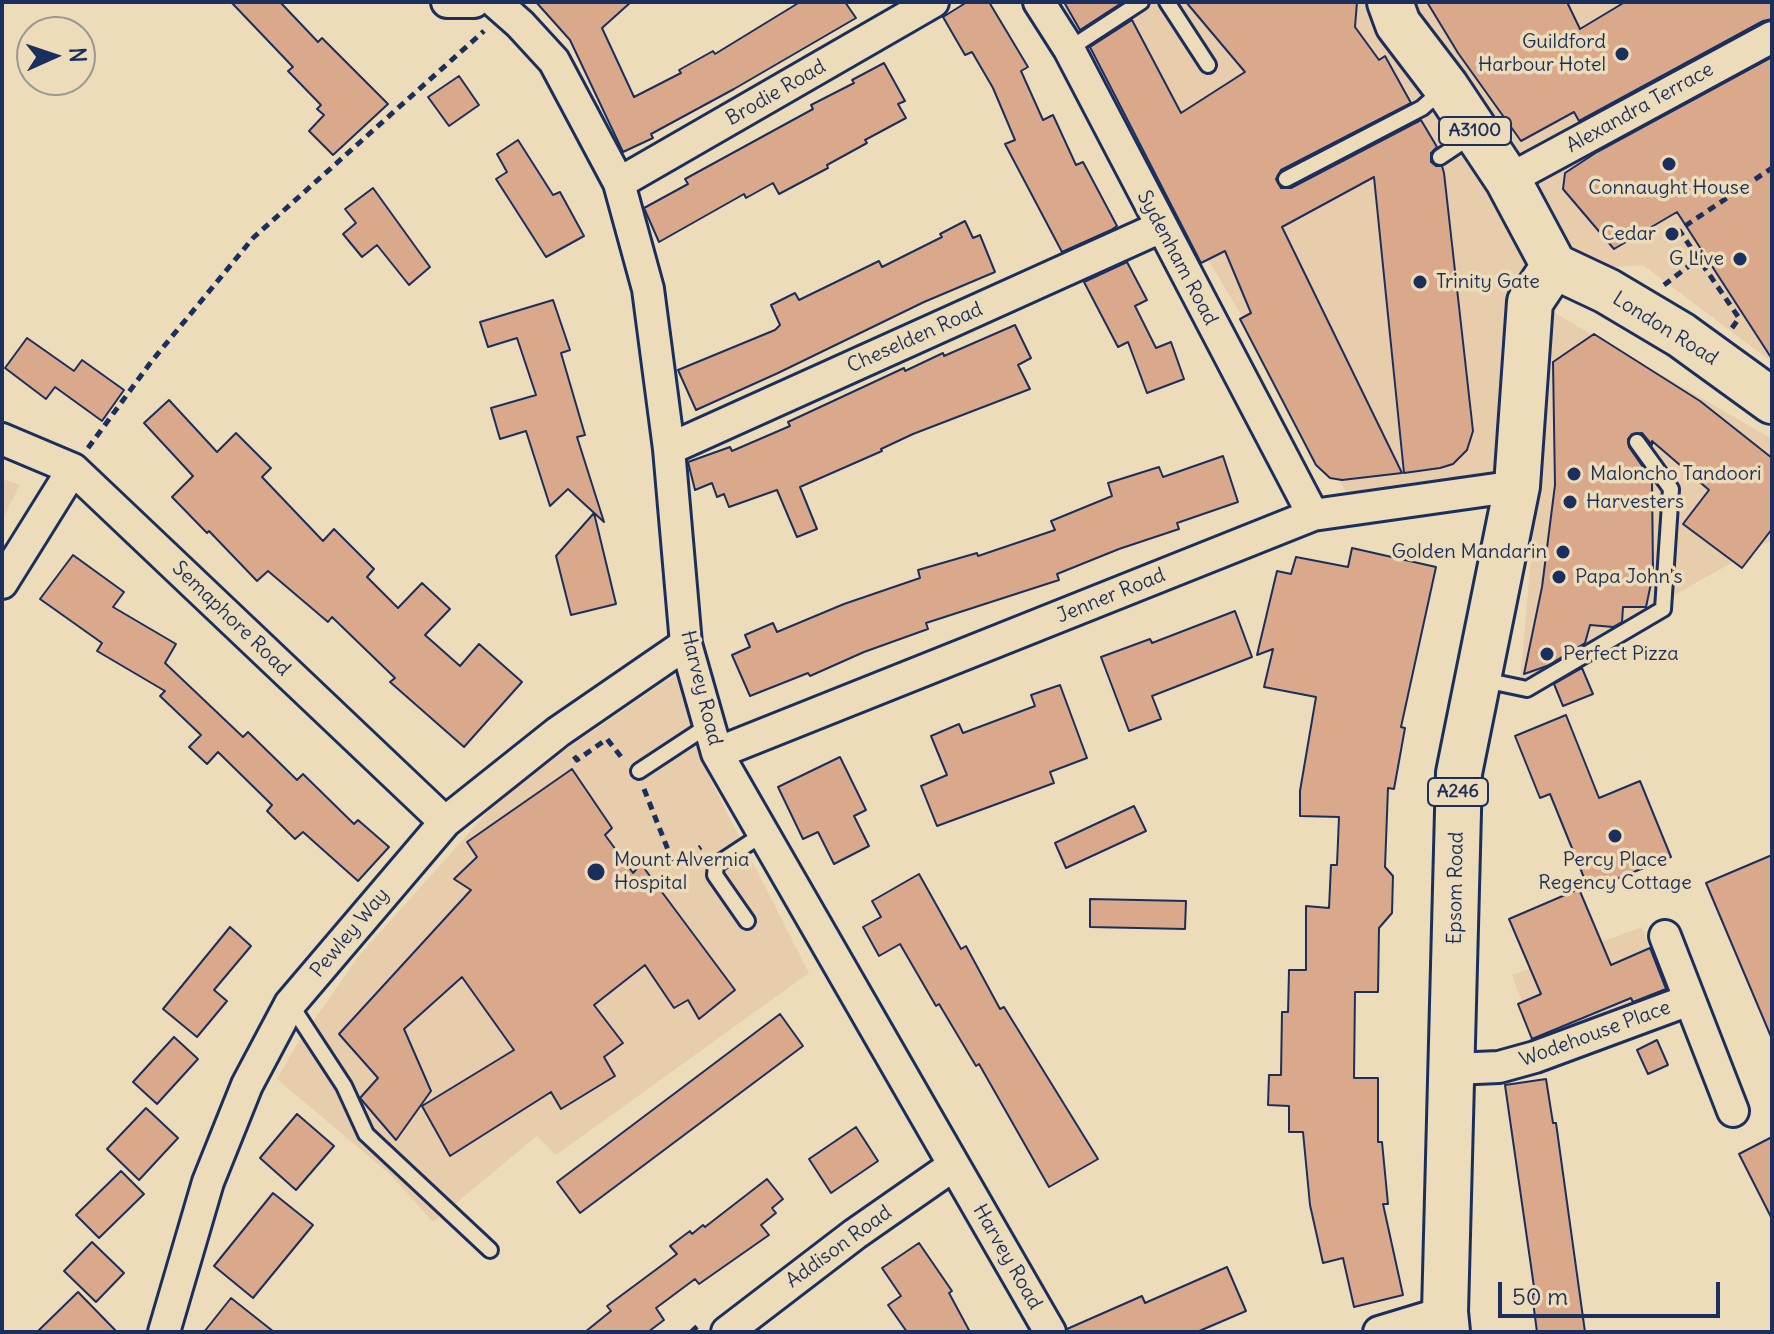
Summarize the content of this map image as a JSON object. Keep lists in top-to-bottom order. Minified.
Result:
{"streets":{"main road":["A3100","London Road","A246","Epsom Road"],"street":["Brodie Road","Alexandra Terrace","Sydenham Road","Cheselden Road","Jenner Road","Semaphore Road","Harvey Road","Pewley Way","Wodehouse Place","Addison Road"]},"crossings":[["Brodie Road","Harvey Road"],["Alexandra Terrace","A3100"],["A3100","London Road"],["A3100","Epsom Road"],["Sydenham Road","Cheselden Road"],["Sydenham Road","Jenner Road"],["London Road","Epsom Road"],["Cheselden Road","Harvey Road"],["Jenner Road","Harvey Road"],["Jenner Road","Epsom Road"],["Semaphore Road","Pewley Way"],["Harvey Road","Pewley Way"],["Harvey Road","Addison Road"],["Epsom Road","Wodehouse Place"]],"places":["Guildford Harbour Hotel","Connaught House","Cedar","G Live","Trinity Gate","Maloncho Tandoori","Harvesters","Golden Mandarin","Papa John's","Perfect Pizza","Percy Place Regency Cottage","Mount Alvernia Hospital"],"scale_bar":"50 m","north":"right"}
